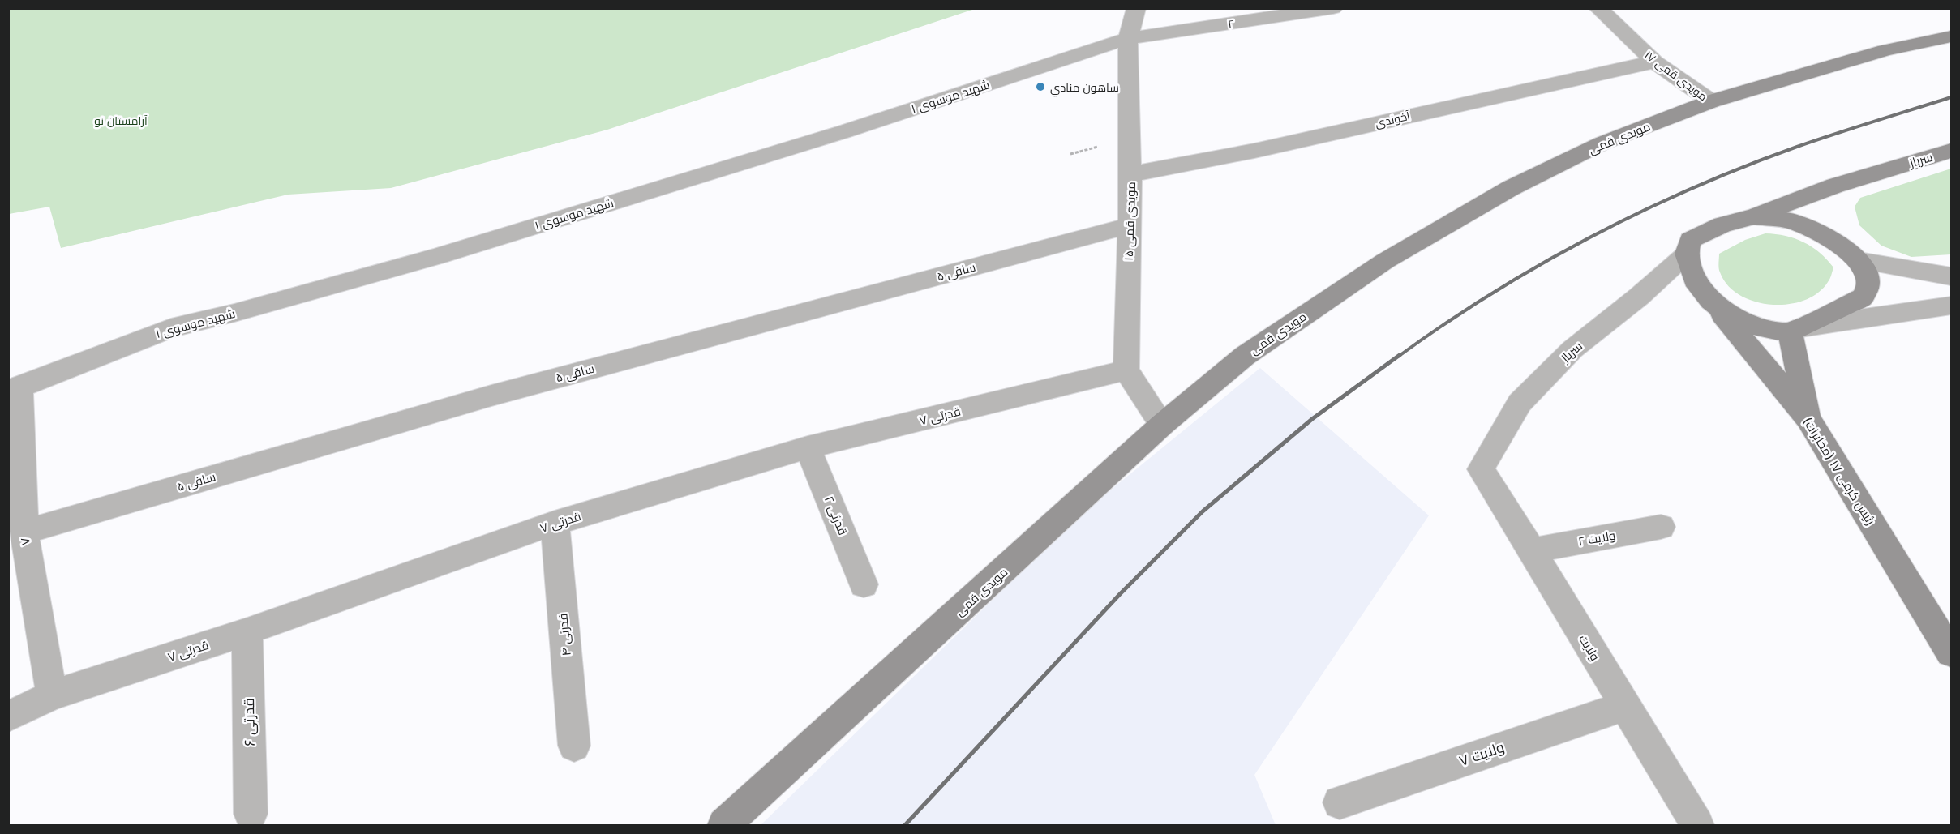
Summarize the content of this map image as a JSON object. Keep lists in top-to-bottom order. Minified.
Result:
{"streets":{"street":["۲","مویدی قمی ۱۷","شهید موسوی ۱","آخوندی","مویدی قمی","سرباز","مویدی قمی ۱۵","ساقی ۵","قدرتی ۷","رئیس کرمی ۱۷ (مخابرات)","قدرتی ۲","ولایت ۲","۸","قدرتی ۴","ولایت","قدرتی ۶","ولایت ۷"]},"crossings":[["۲","شهید موسوی ۱"],["۲","مویدی قمی ۱۵"],["مویدی قمی ۱۷","آخوندی"],["مویدی قمی ۱۷","مویدی قمی"],["شهید موسوی ۱","مویدی قمی ۱۵"],["شهید موسوی ۱","۸"],["آخوندی","مویدی قمی ۱۵"],["سرباز","رئیس کرمی ۱۷ (مخابرات)"],["سرباز","ولایت"],["مویدی قمی ۱۵","ساقی ۵"],["مویدی قمی ۱۵","قدرتی ۷"],["ساقی ۵","۸"],["قدرتی ۷","قدرتی ۲"],["قدرتی ۷","۸"],["قدرتی ۷","قدرتی ۴"],["قدرتی ۷","قدرتی ۶"],["ولایت ۲","ولایت"],["ولایت","ولایت ۷"]],"parks":["آرامستان نو"],"places":["ساهون منادي"]}
